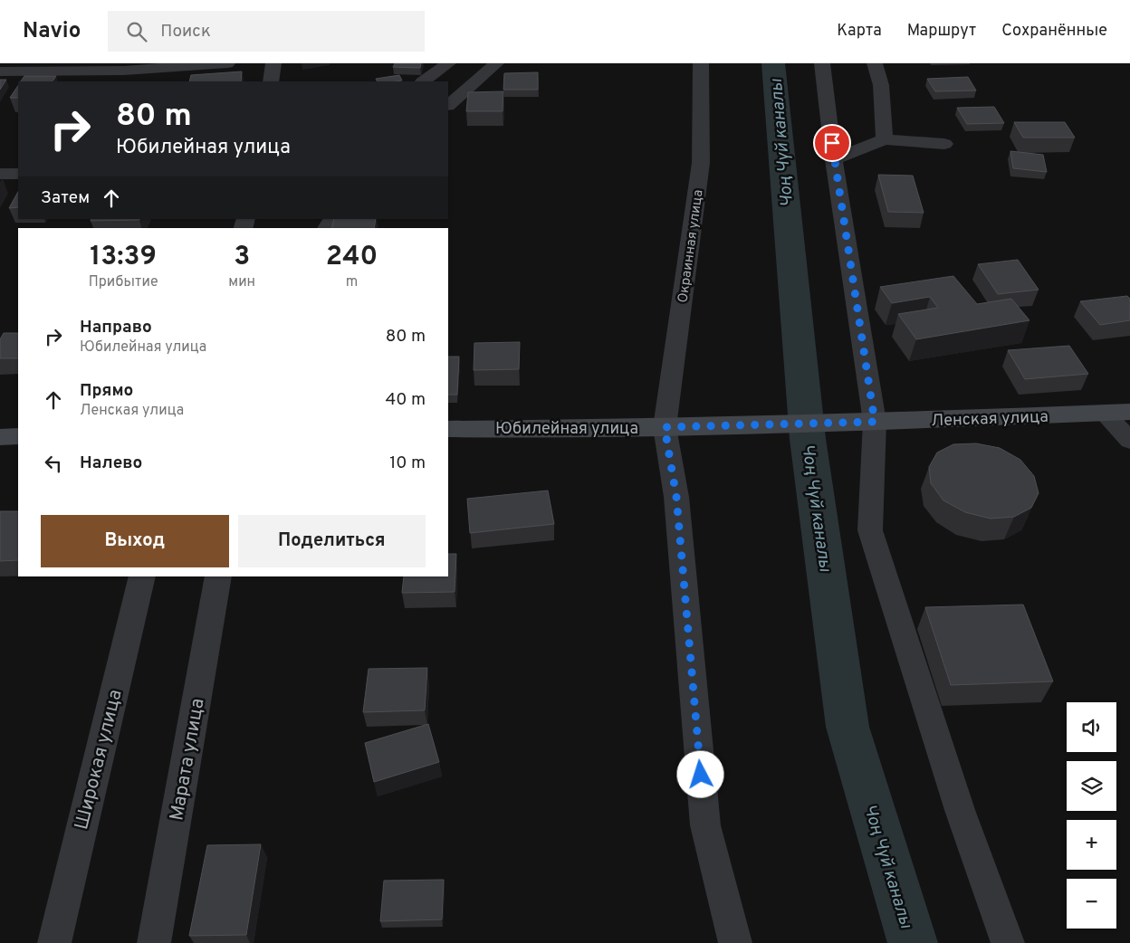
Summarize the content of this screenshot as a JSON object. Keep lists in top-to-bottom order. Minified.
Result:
{"streets":{"main road":["Ленская улица","Юбилейная улица"],"street":["Окраинная улица","Широкая улица","Марата улица"]},"crossings":[["Окраинная улица","Юбилейная улица"],["Ленская улица","Юбилейная улица"]],"water":["Чоң Чүй каналы"],"page":{"header":"Navio","search":"Поиск","nav":["Карта","Маршрут","Сохранённые"],"turn":["80 m","Юбилейная улица"],"then":"Затем","eta":["13:39","Прибытие","3","мин","240","m"],"list":[{"name":"Направо","note":"Юбилейная улица","value":"80 m"},{"name":"Прямо","note":"Ленская улица","value":"40 m"},{"name":"Налево","value":"10 m"}],"buttons":["Выход","Поделиться"],"map_buttons":["+","−"]}}
